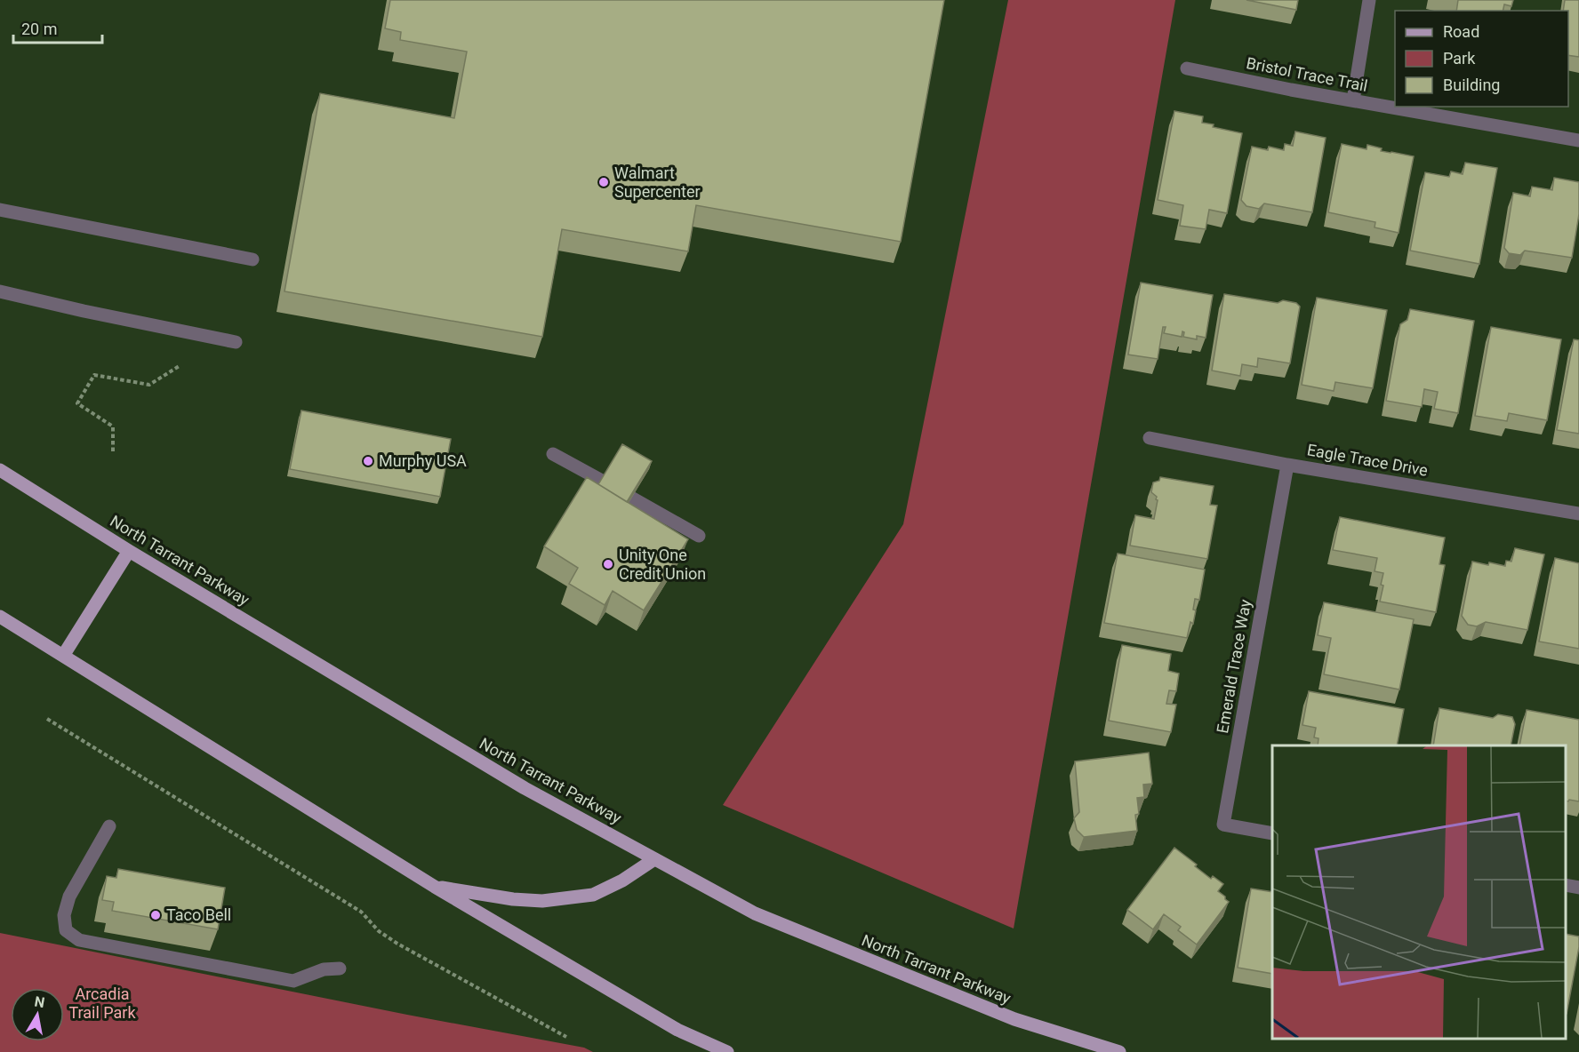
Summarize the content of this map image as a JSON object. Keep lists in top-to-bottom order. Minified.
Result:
{"streets":{"main road":["North Tarrant Parkway"],"street":["Bristol Trace Trail","Eagle Trace Drive","Emerald Trace Way"]},"crossings":[["Eagle Trace Drive","Emerald Trace Way"]],"parks":["Arcadia Trail Park"],"places":["Walmart Supercenter","Murphy USA","Unity One Credit Union","Taco Bell"],"legend":["Road","Park","Building"],"scale_bar":"20 m","north":"top"}
